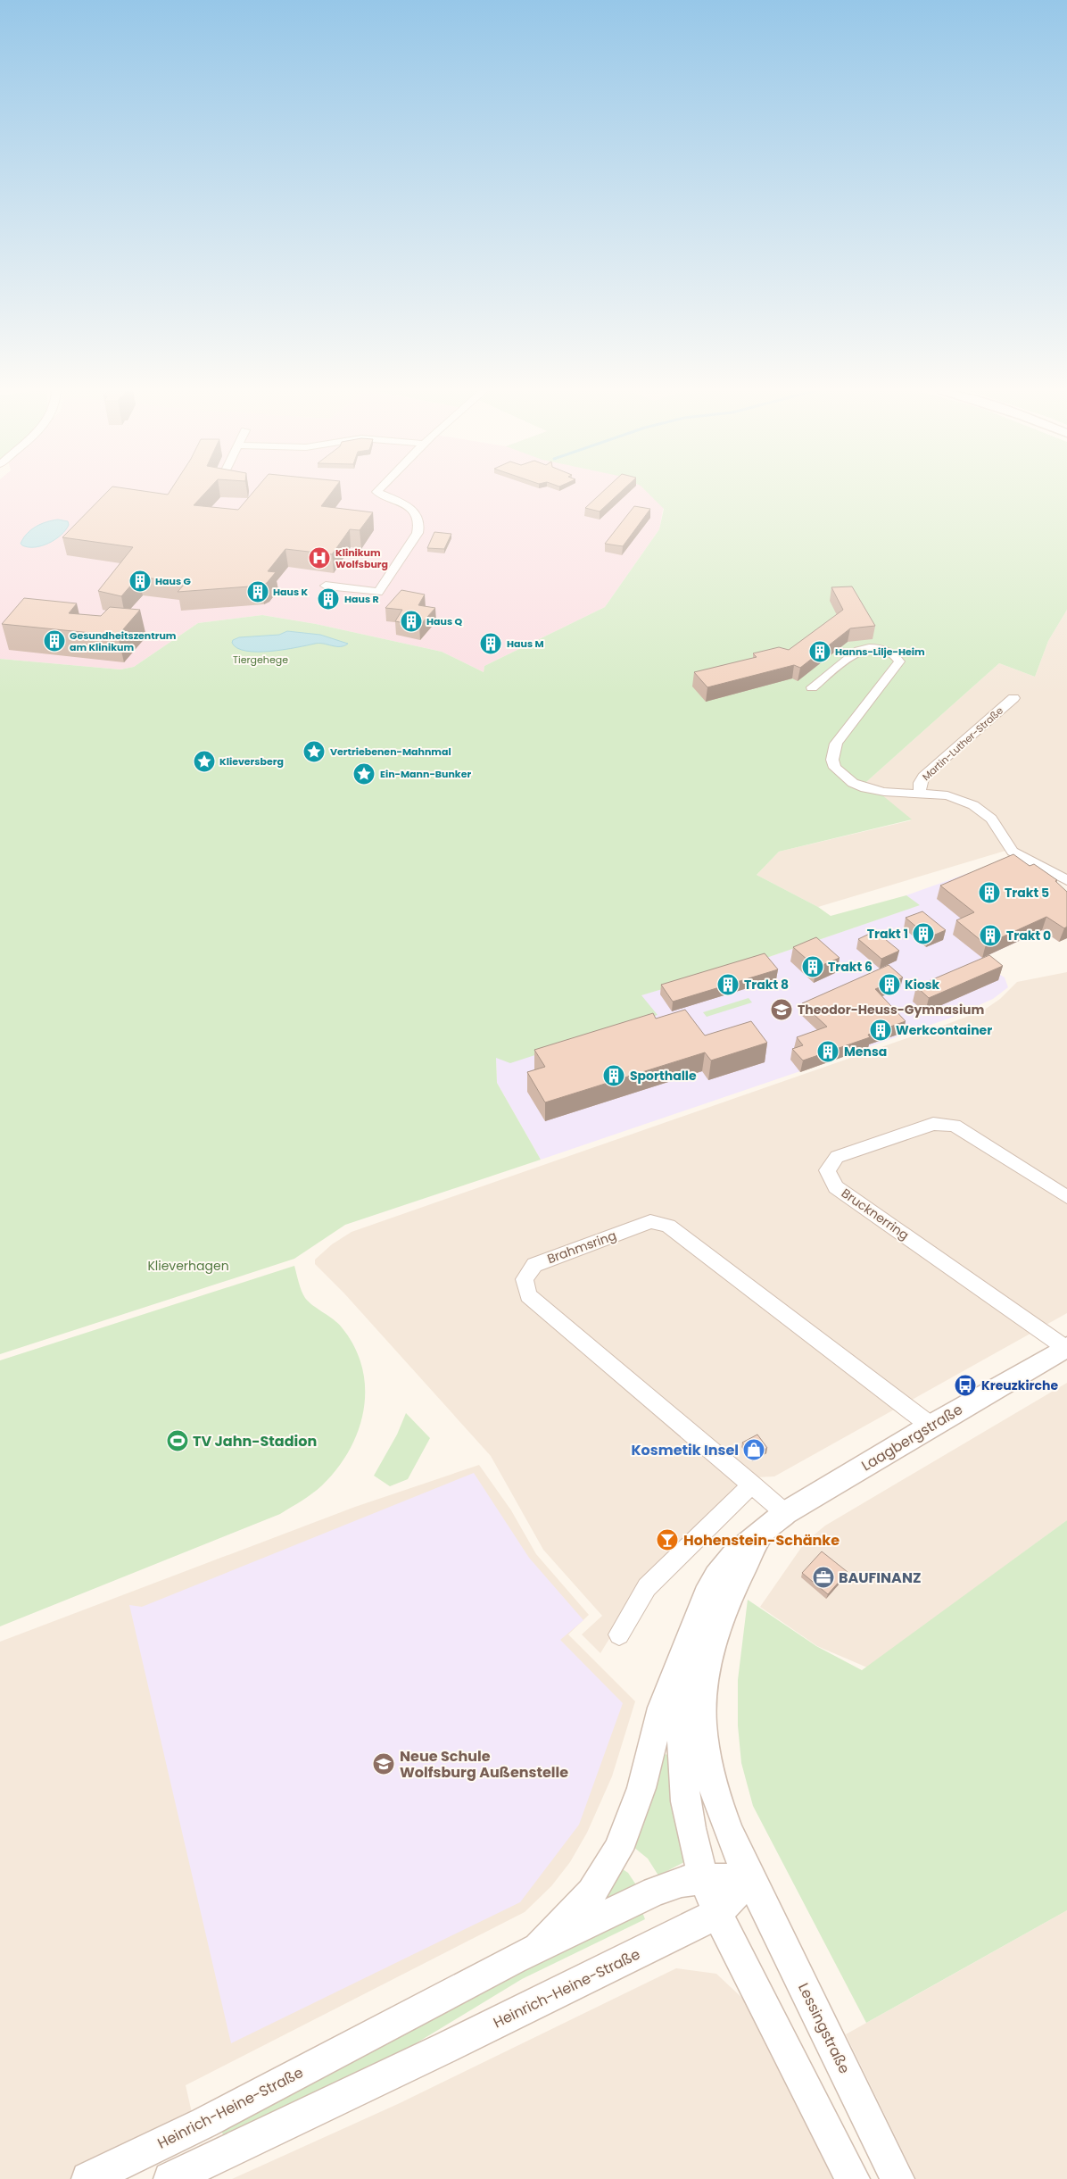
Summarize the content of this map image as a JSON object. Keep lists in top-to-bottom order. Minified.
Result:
{"streets":{"street":["Martin-Luther-Straße","Brucknerring","Brahmsring","Laagbergstraße","Heinrich-Heine-Straße","Lessingstraße"]},"crossings":[["Brucknerring","Laagbergstraße"],["Brahmsring","Laagbergstraße"],["Laagbergstraße","Heinrich-Heine-Straße"],["Laagbergstraße","Lessingstraße"],["Heinrich-Heine-Straße","Lessingstraße"]],"parks":["Tiergehege","Klieverhagen"],"places":{"hospital":["Klinikum Wolfsburg"],"building":["Haus G","Haus K","Haus R","Haus Q","Gesundheitszentrum am Klinikum","Haus M","Hanns-Lilje-Heim","Trakt 5","Trakt 1","Trakt 0","Trakt 6","Trakt 8","Kiosk","Werkcontainer","Mensa","Sporthalle"],"place":["Vertriebenen-Mahnmal","Klieversberg","Ein-Mann-Bunker"],"school or university":["Theodor-Heuss-Gymnasium","Neue Schule Wolfsburg Außenstelle"],"bus stop":["Kreuzkirche"],"sports":["TV Jahn-Stadion"],"shop":["Kosmetik Insel"],"bar":["Hohenstein-Schänke"],"office":["BAUFINANZ"]}}
